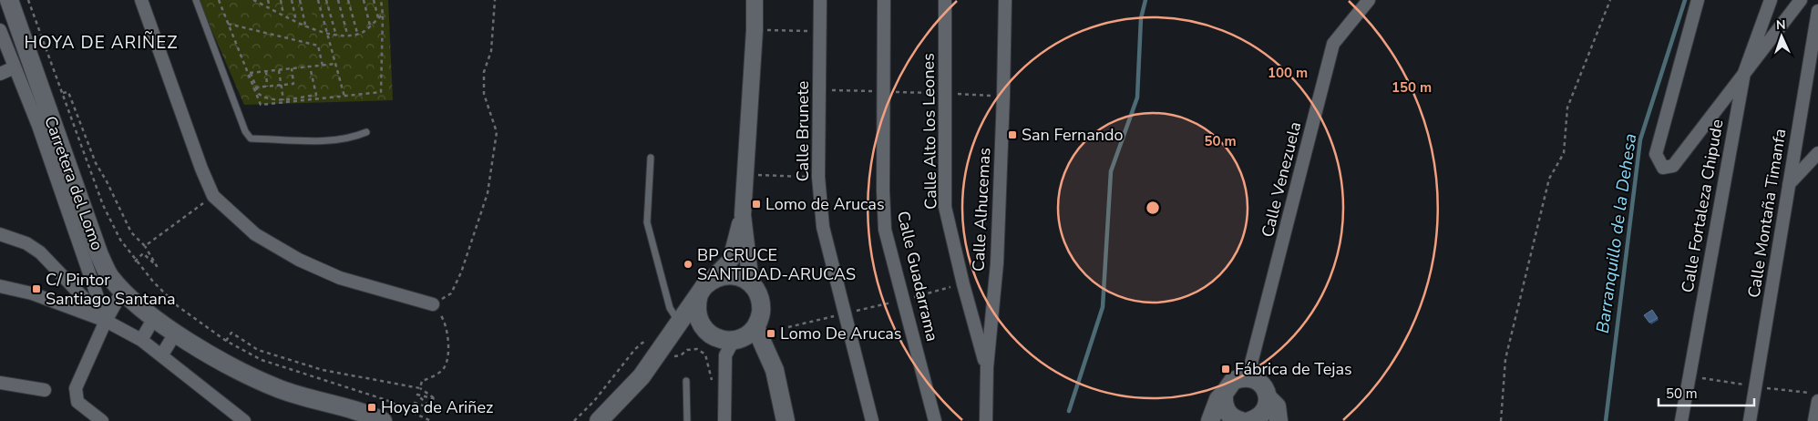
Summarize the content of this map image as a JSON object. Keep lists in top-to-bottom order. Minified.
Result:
{"streets":{"main road":["Carretera del Lomo"],"street":["Calle Brunete","Calle Alto los Leones","Calle Venezuela","Calle Fortaleza Chipude","Calle Alhucemas","Calle Montaña Timanfa","Calle Guadarrama"]},"crossings":[["Calle Alto los Leones","Calle Alhucemas"]],"districts":["HOYA DE ARIÑEZ"],"water":["Barranquillo de la Dehesa"],"places":{"transit":["San Fernando","Lomo de Arucas","C/ Pintor Santiago Santana","Lomo De Arucas","Fábrica de Tejas","Hoya de Ariñez"],"other":["BP CRUCE SANTIDAD-ARUCAS"]},"scale_bar":"50 m","north":"top","rings":["100 m","150 m","50 m"]}
